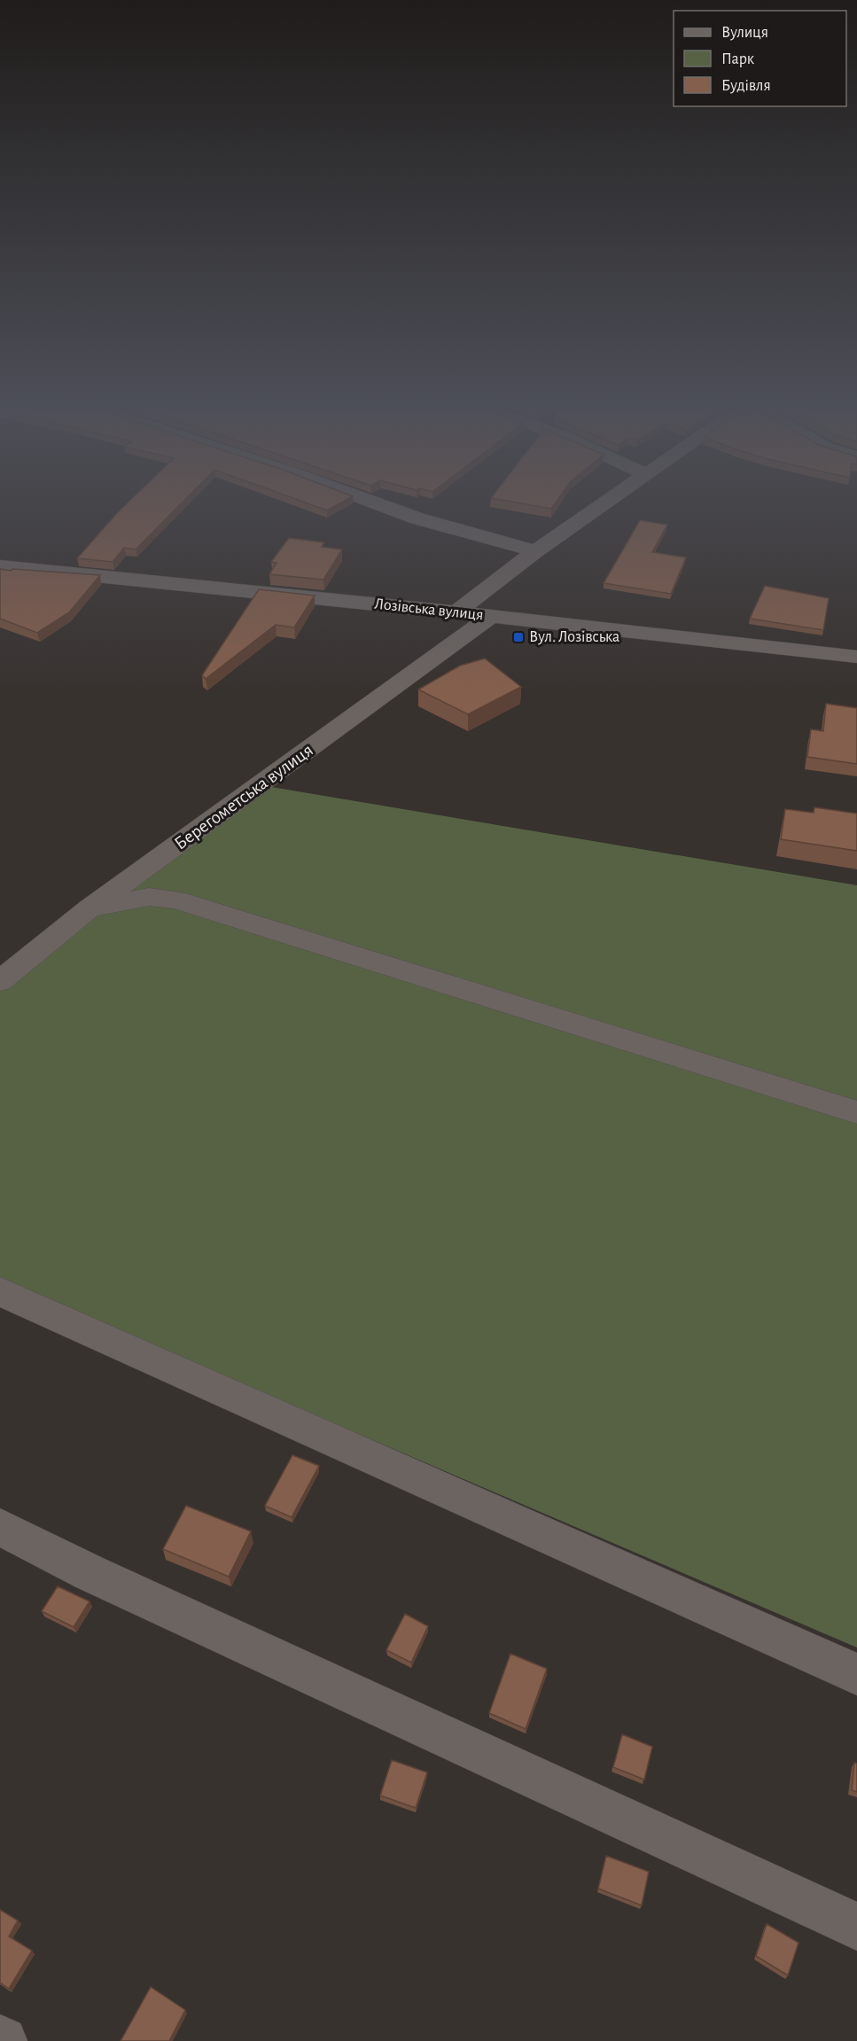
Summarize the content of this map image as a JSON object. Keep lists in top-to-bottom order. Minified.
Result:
{"streets":{"street":["Лозівська вулиця","Берегометська вулиця"]},"crossings":[["Лозівська вулиця","Берегометська вулиця"]],"places":{"transit":["Вул. Лозівська"]},"legend":["Вулиця","Парк","Будівля"]}
